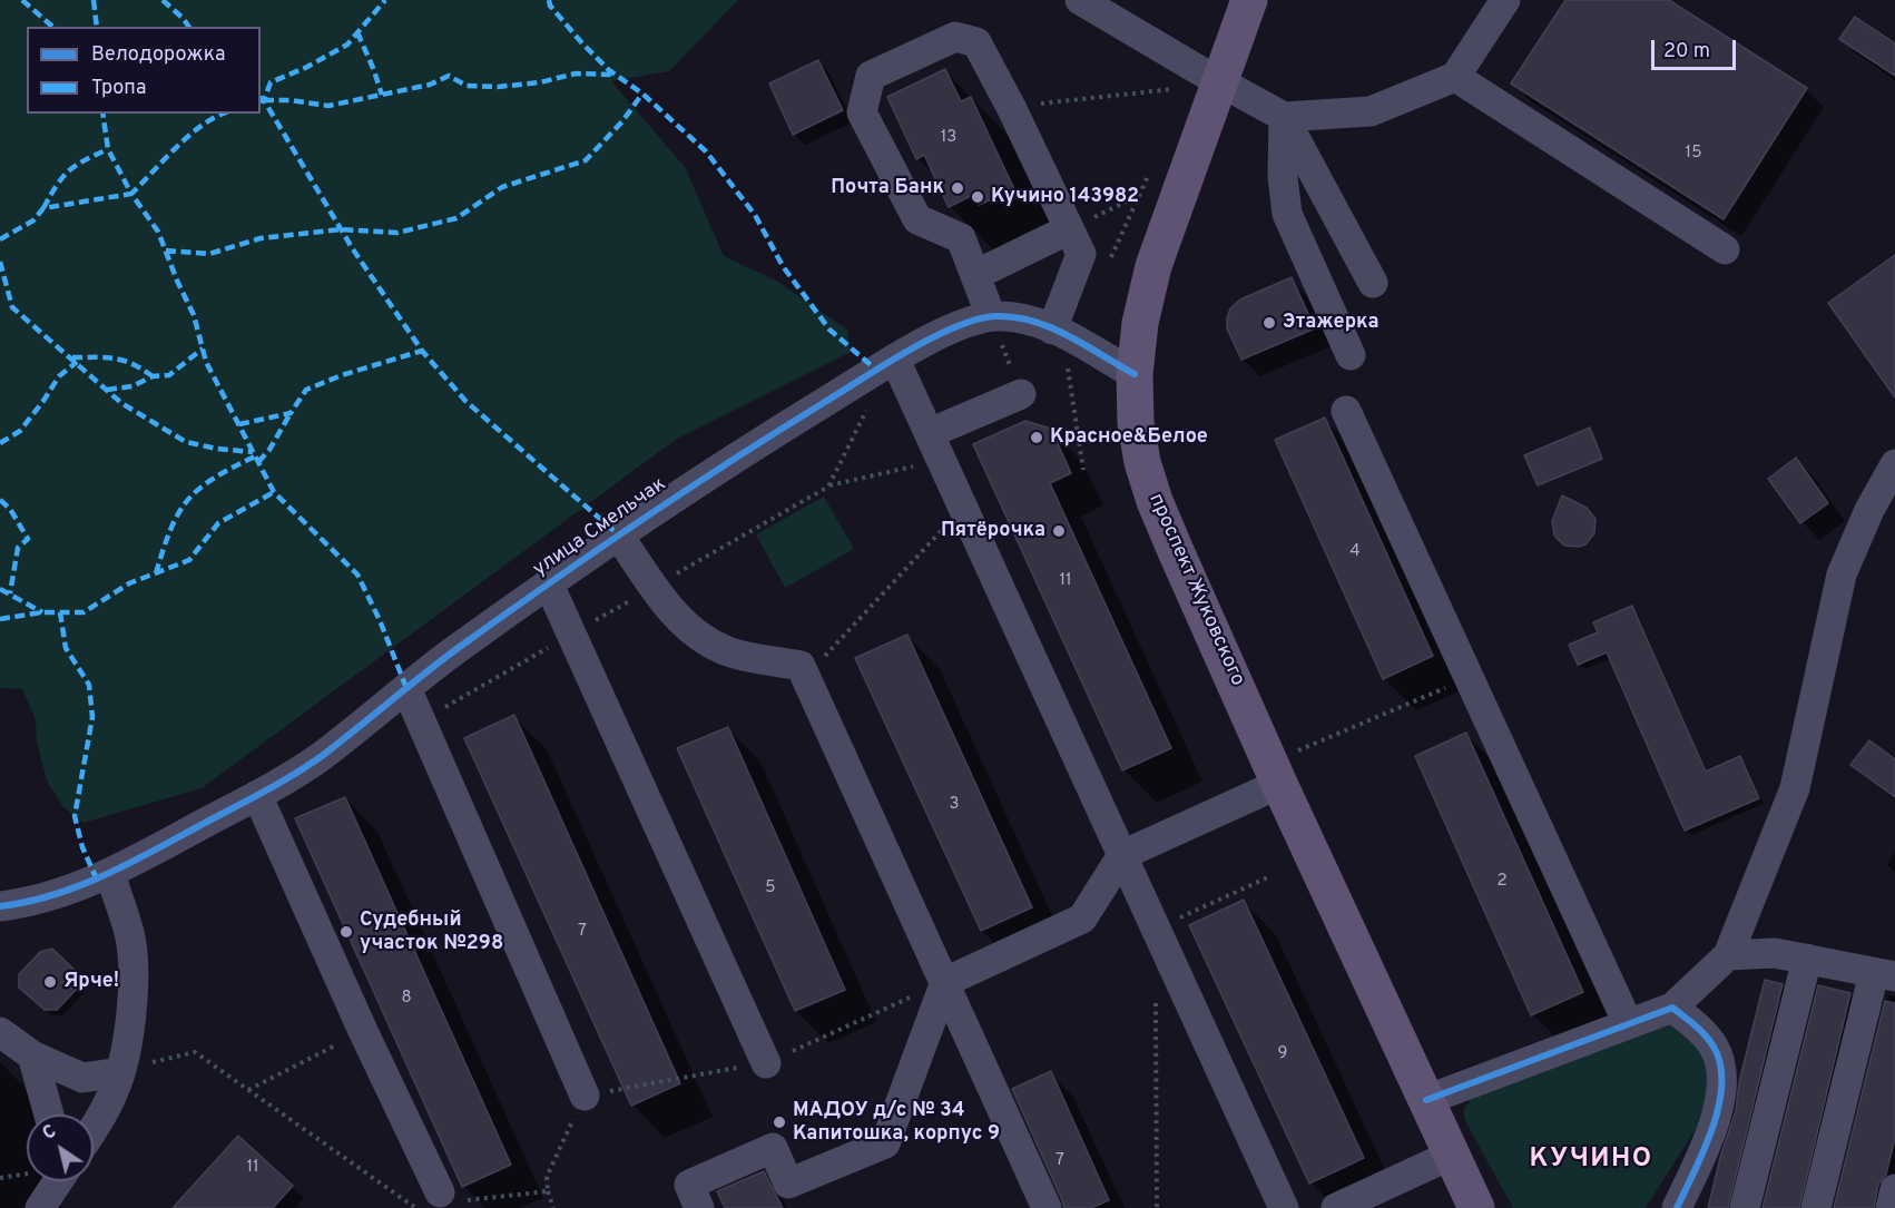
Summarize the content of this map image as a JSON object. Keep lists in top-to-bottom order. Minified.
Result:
{"streets":{"main road":["проспект Жуковского"],"street":["улица Смельчак"]},"crossings":[["улица Смельчак","проспект Жуковского"]],"districts":["КУЧИНО"],"places":["Почта Банк","Кучино 143982","Этажерка","Красное&Белое","Пятёрочка","Судебный участок №298","Ярче!","МАДОУ д/с № 34 Капитошка, корпус 9"],"house_numbers":["13","15","4","11","3","2","5","7","8","9","7","11"],"legend":["Велодорожка","Тропа"],"scale_bar":"20 m","north":"top left"}
